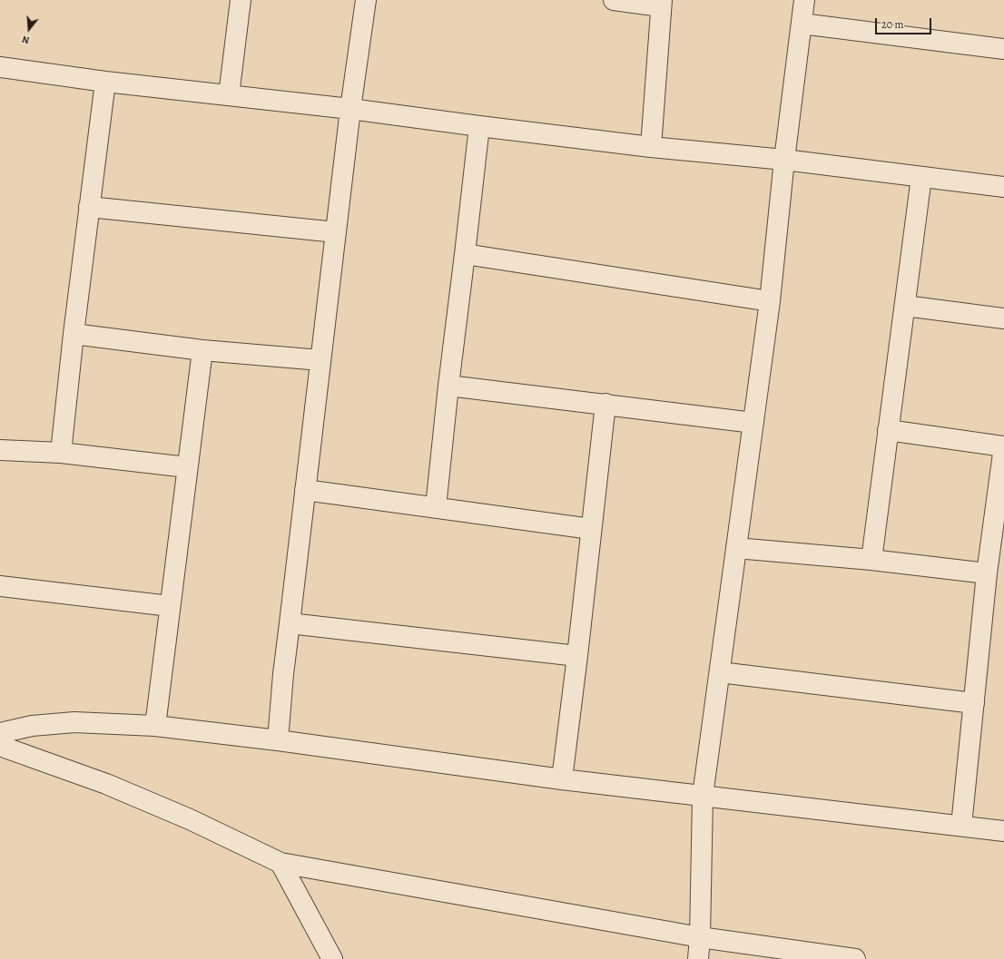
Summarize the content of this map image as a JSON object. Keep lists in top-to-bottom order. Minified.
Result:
{"scale_bar":"20 m","north":"bottom"}
